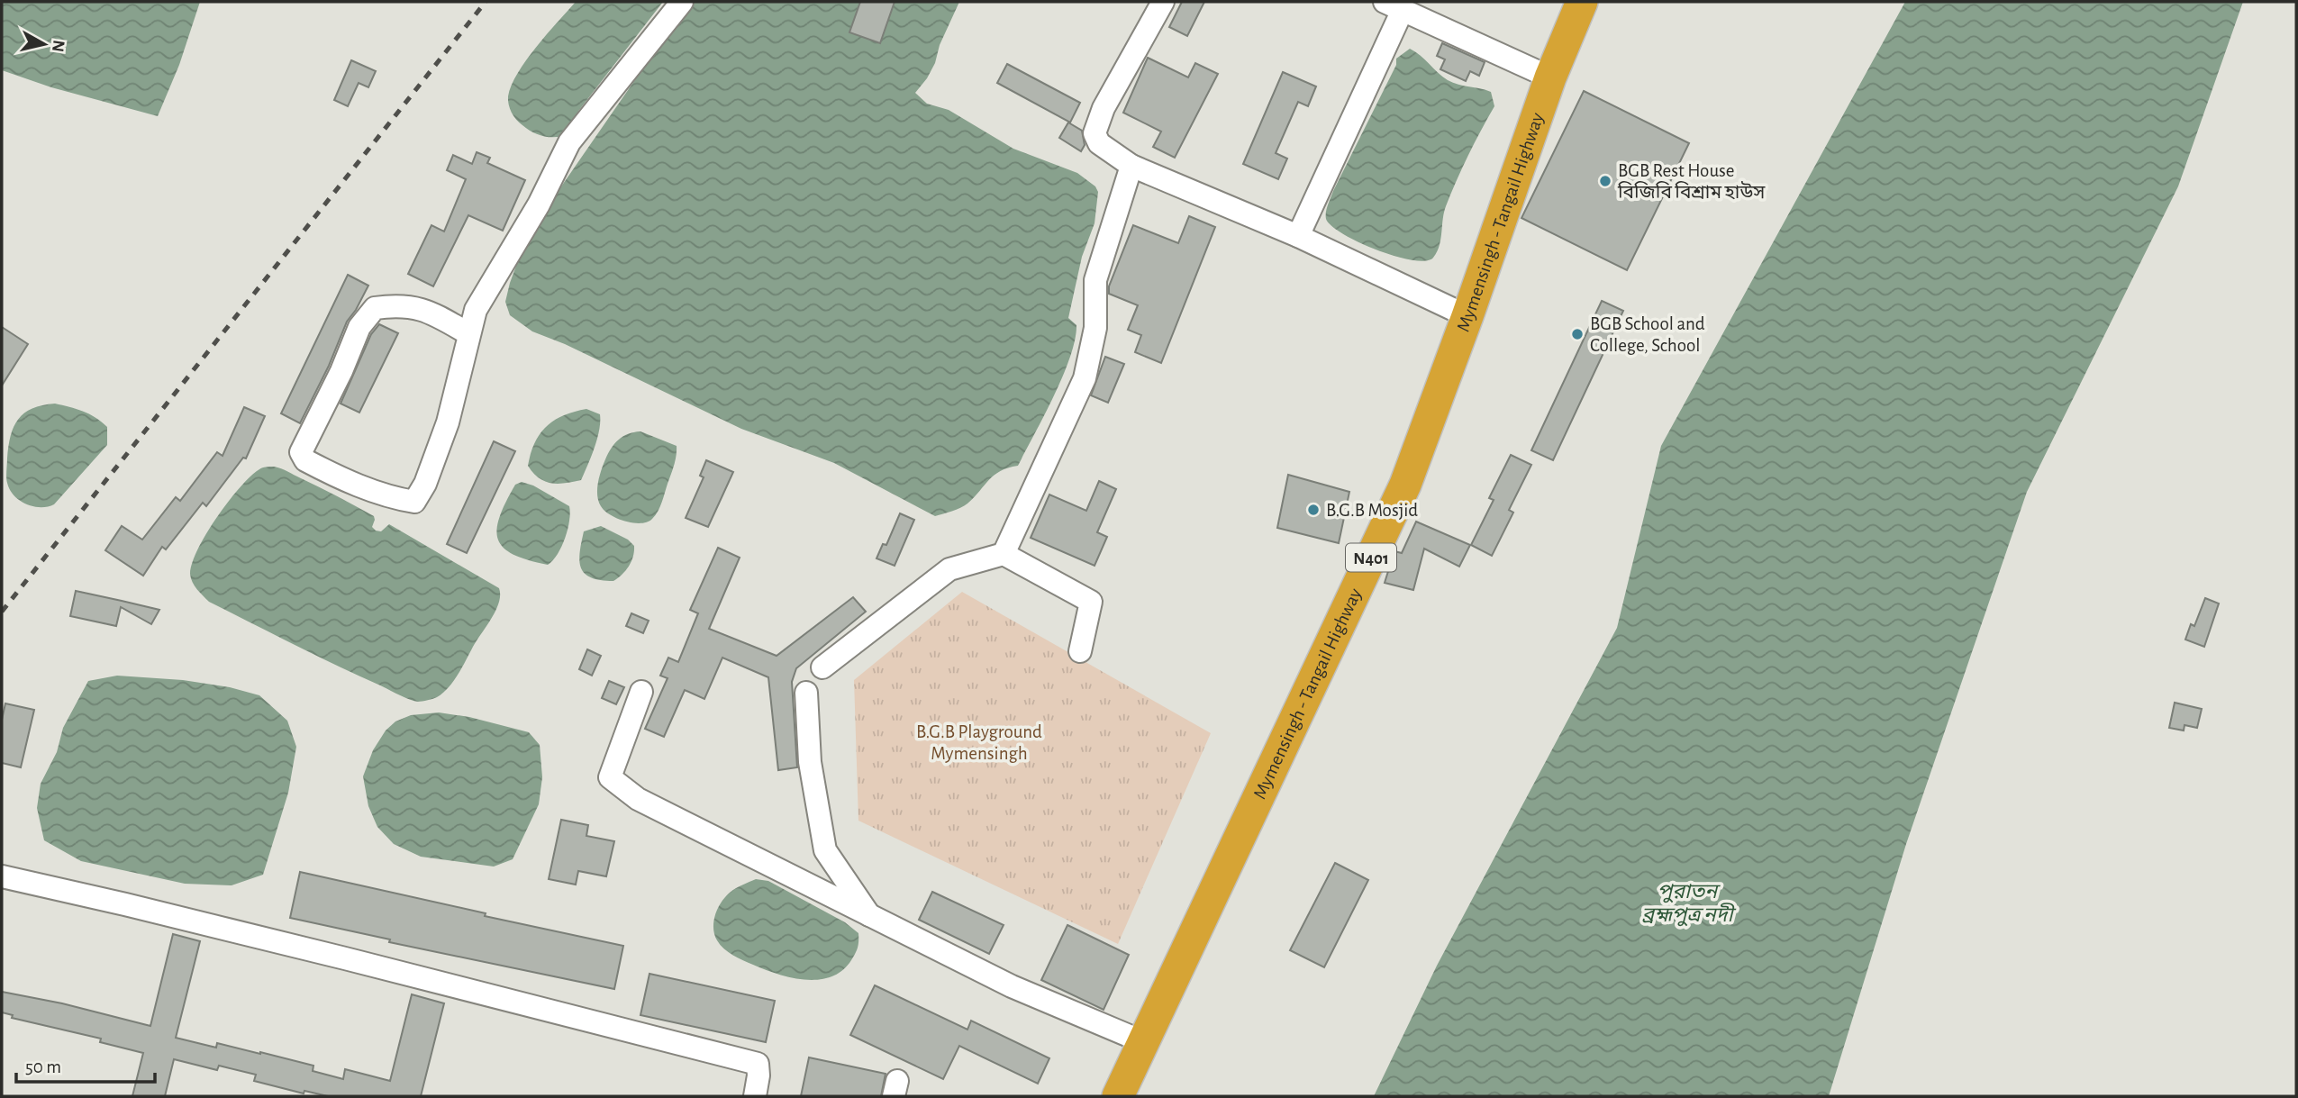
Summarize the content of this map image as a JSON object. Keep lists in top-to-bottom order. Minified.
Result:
{"streets":{"highway":["Mymensingh - Tangail Highway","N401"]},"water":["পুরাতন ব্রহ্মপুত্র নদী"],"parks":["B.G.B Playground Mymensingh"],"places":["BGB Rest House বিজিবি বিশ্রাম হাউস","BGB School and College, School","B.G.B Mosjid"],"scale_bar":"50 m","north":"right"}
